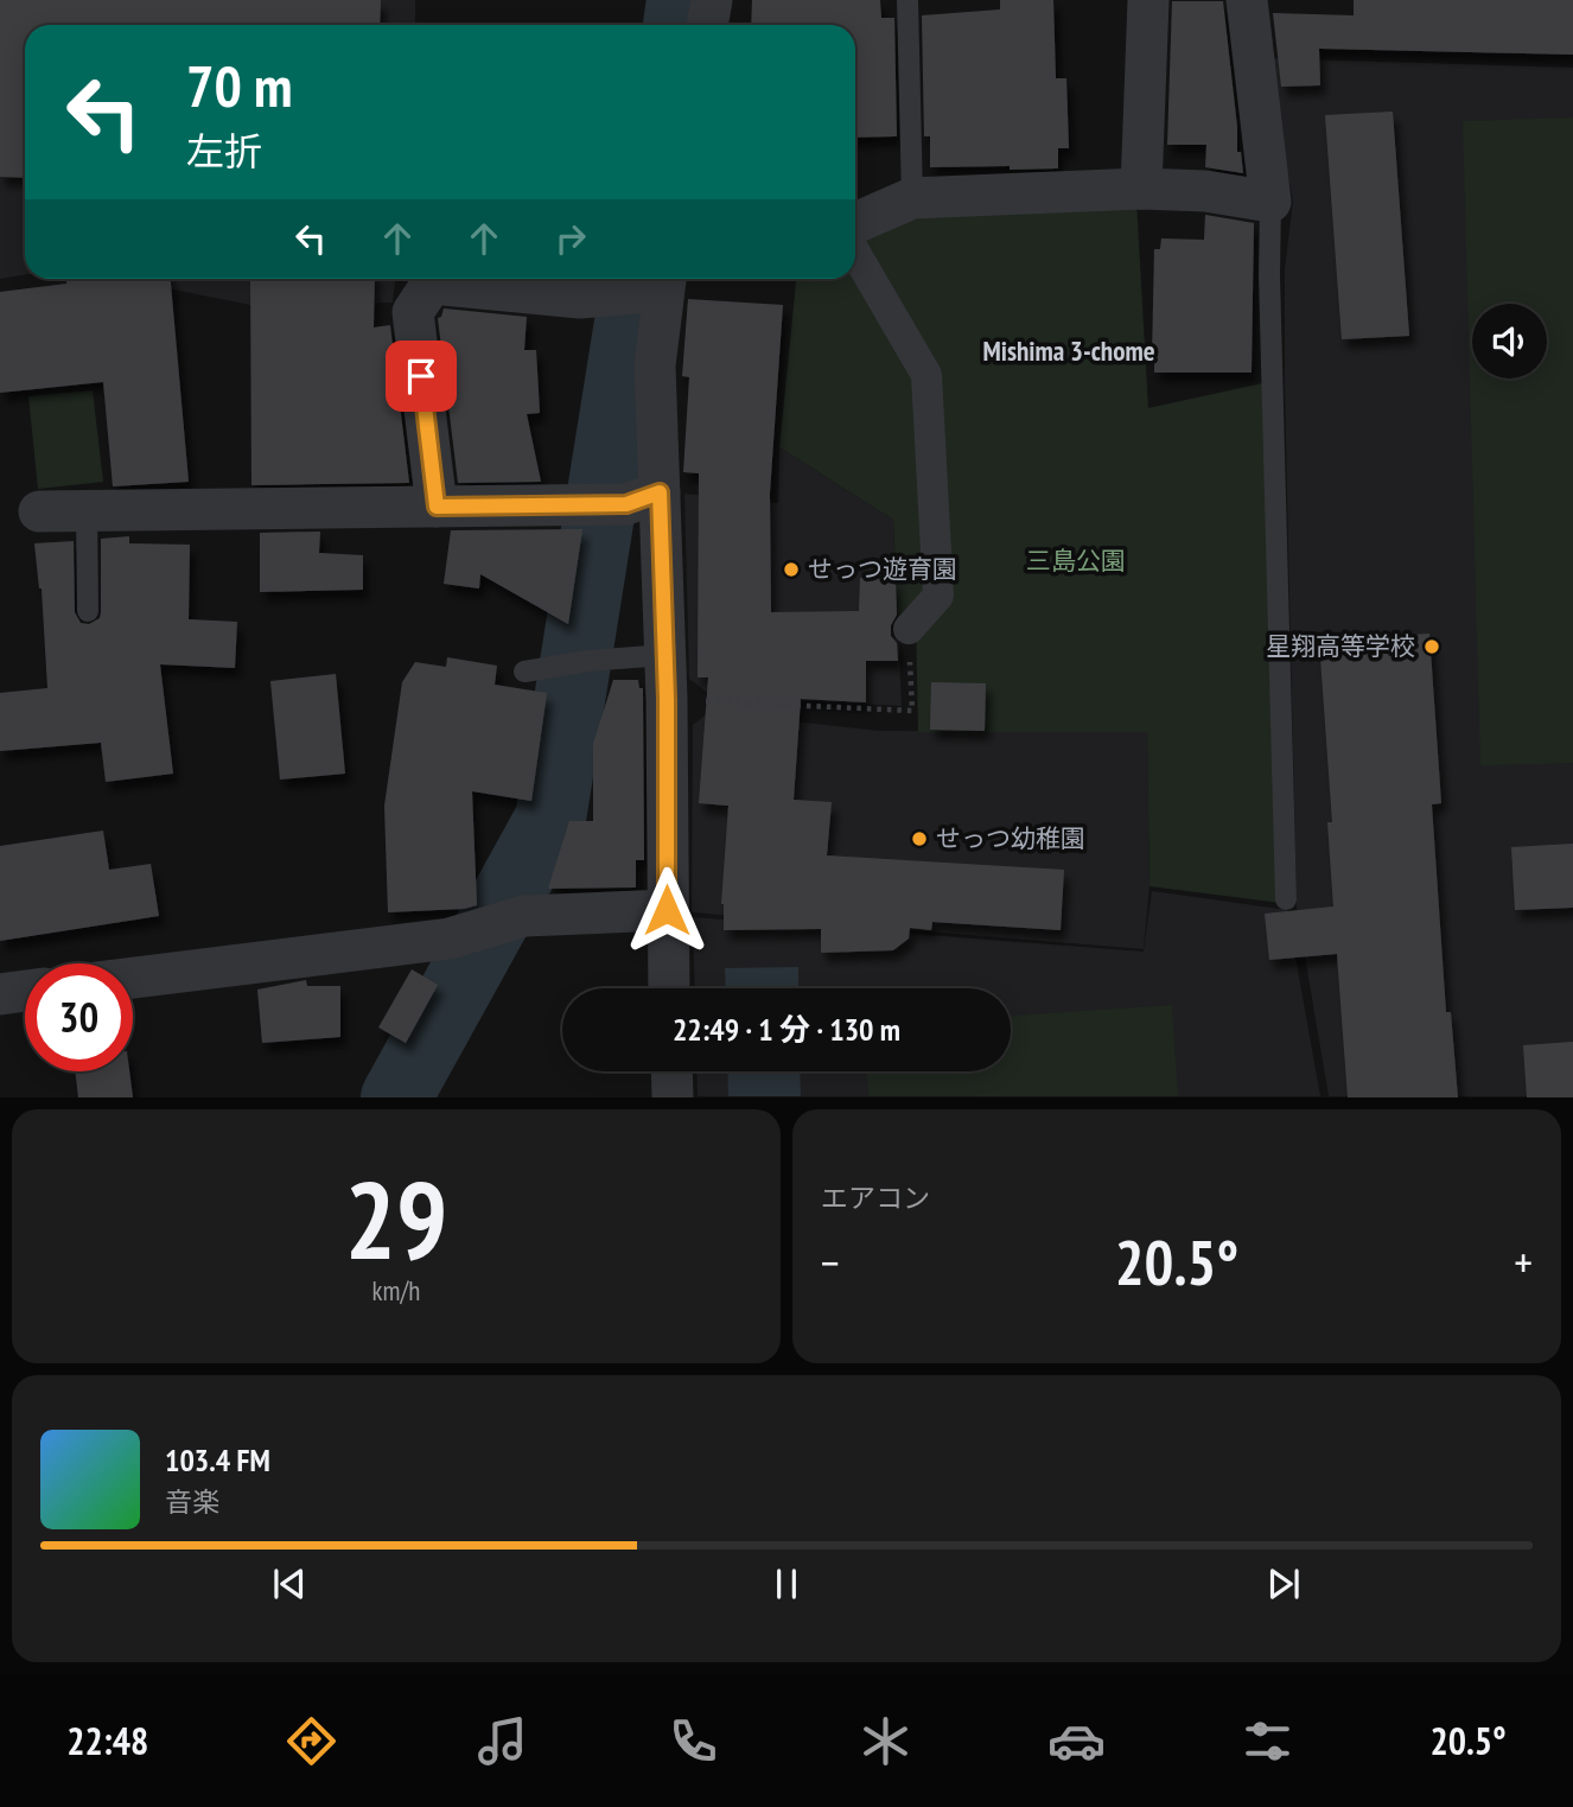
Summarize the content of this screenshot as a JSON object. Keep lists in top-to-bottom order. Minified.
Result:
{"districts":["Mishima 3-chome"],"parks":["三島公園"],"places":["せっつ遊育園","星翔高等学校","せっつ幼稚園"],"page":{"turn":["70 m","左折"],"limit":"30","trip":"22:49 · 1 分 · 130 m","tile":[["29","km/h"],"エアコン"],"heat":["−","20.5°","+"],"song":["103.4 FM","音楽"],"tabs":["22:48","20.5°"]}}
